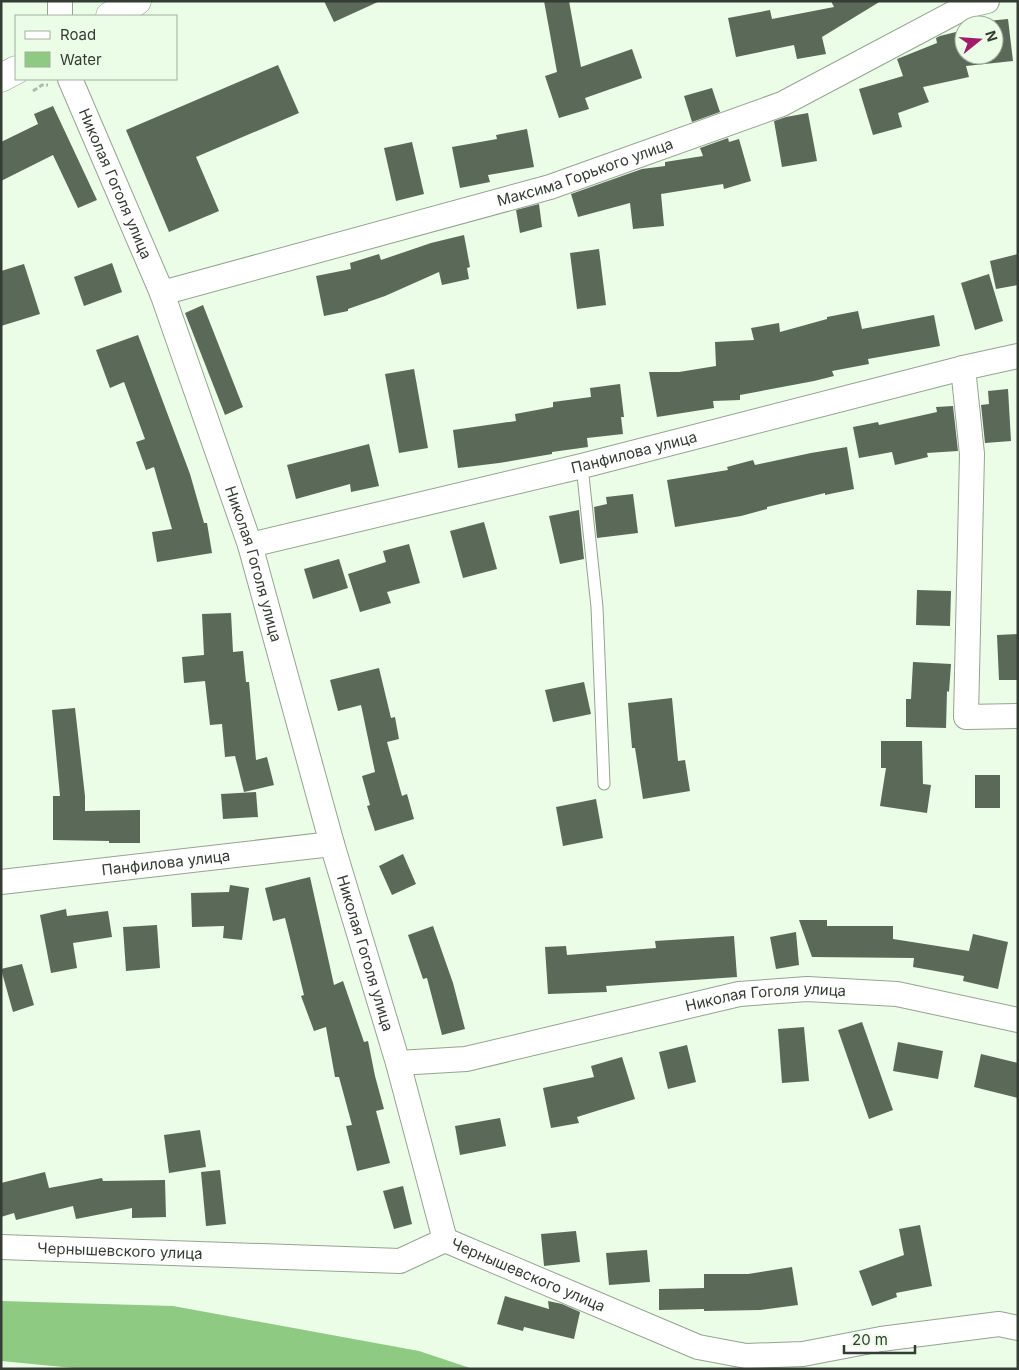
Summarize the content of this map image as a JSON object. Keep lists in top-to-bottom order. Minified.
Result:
{"streets":{"street":["Максима Горького улица","Николая Гоголя улица","Панфилова улица","Чернышевского улица"]},"crossings":[["Максима Горького улица","Николая Гоголя улица"],["Николая Гоголя улица","Панфилова улица"],["Николая Гоголя улица","Чернышевского улица"]],"legend":["Road","Water"],"scale_bar":"20 m","north":"right"}
